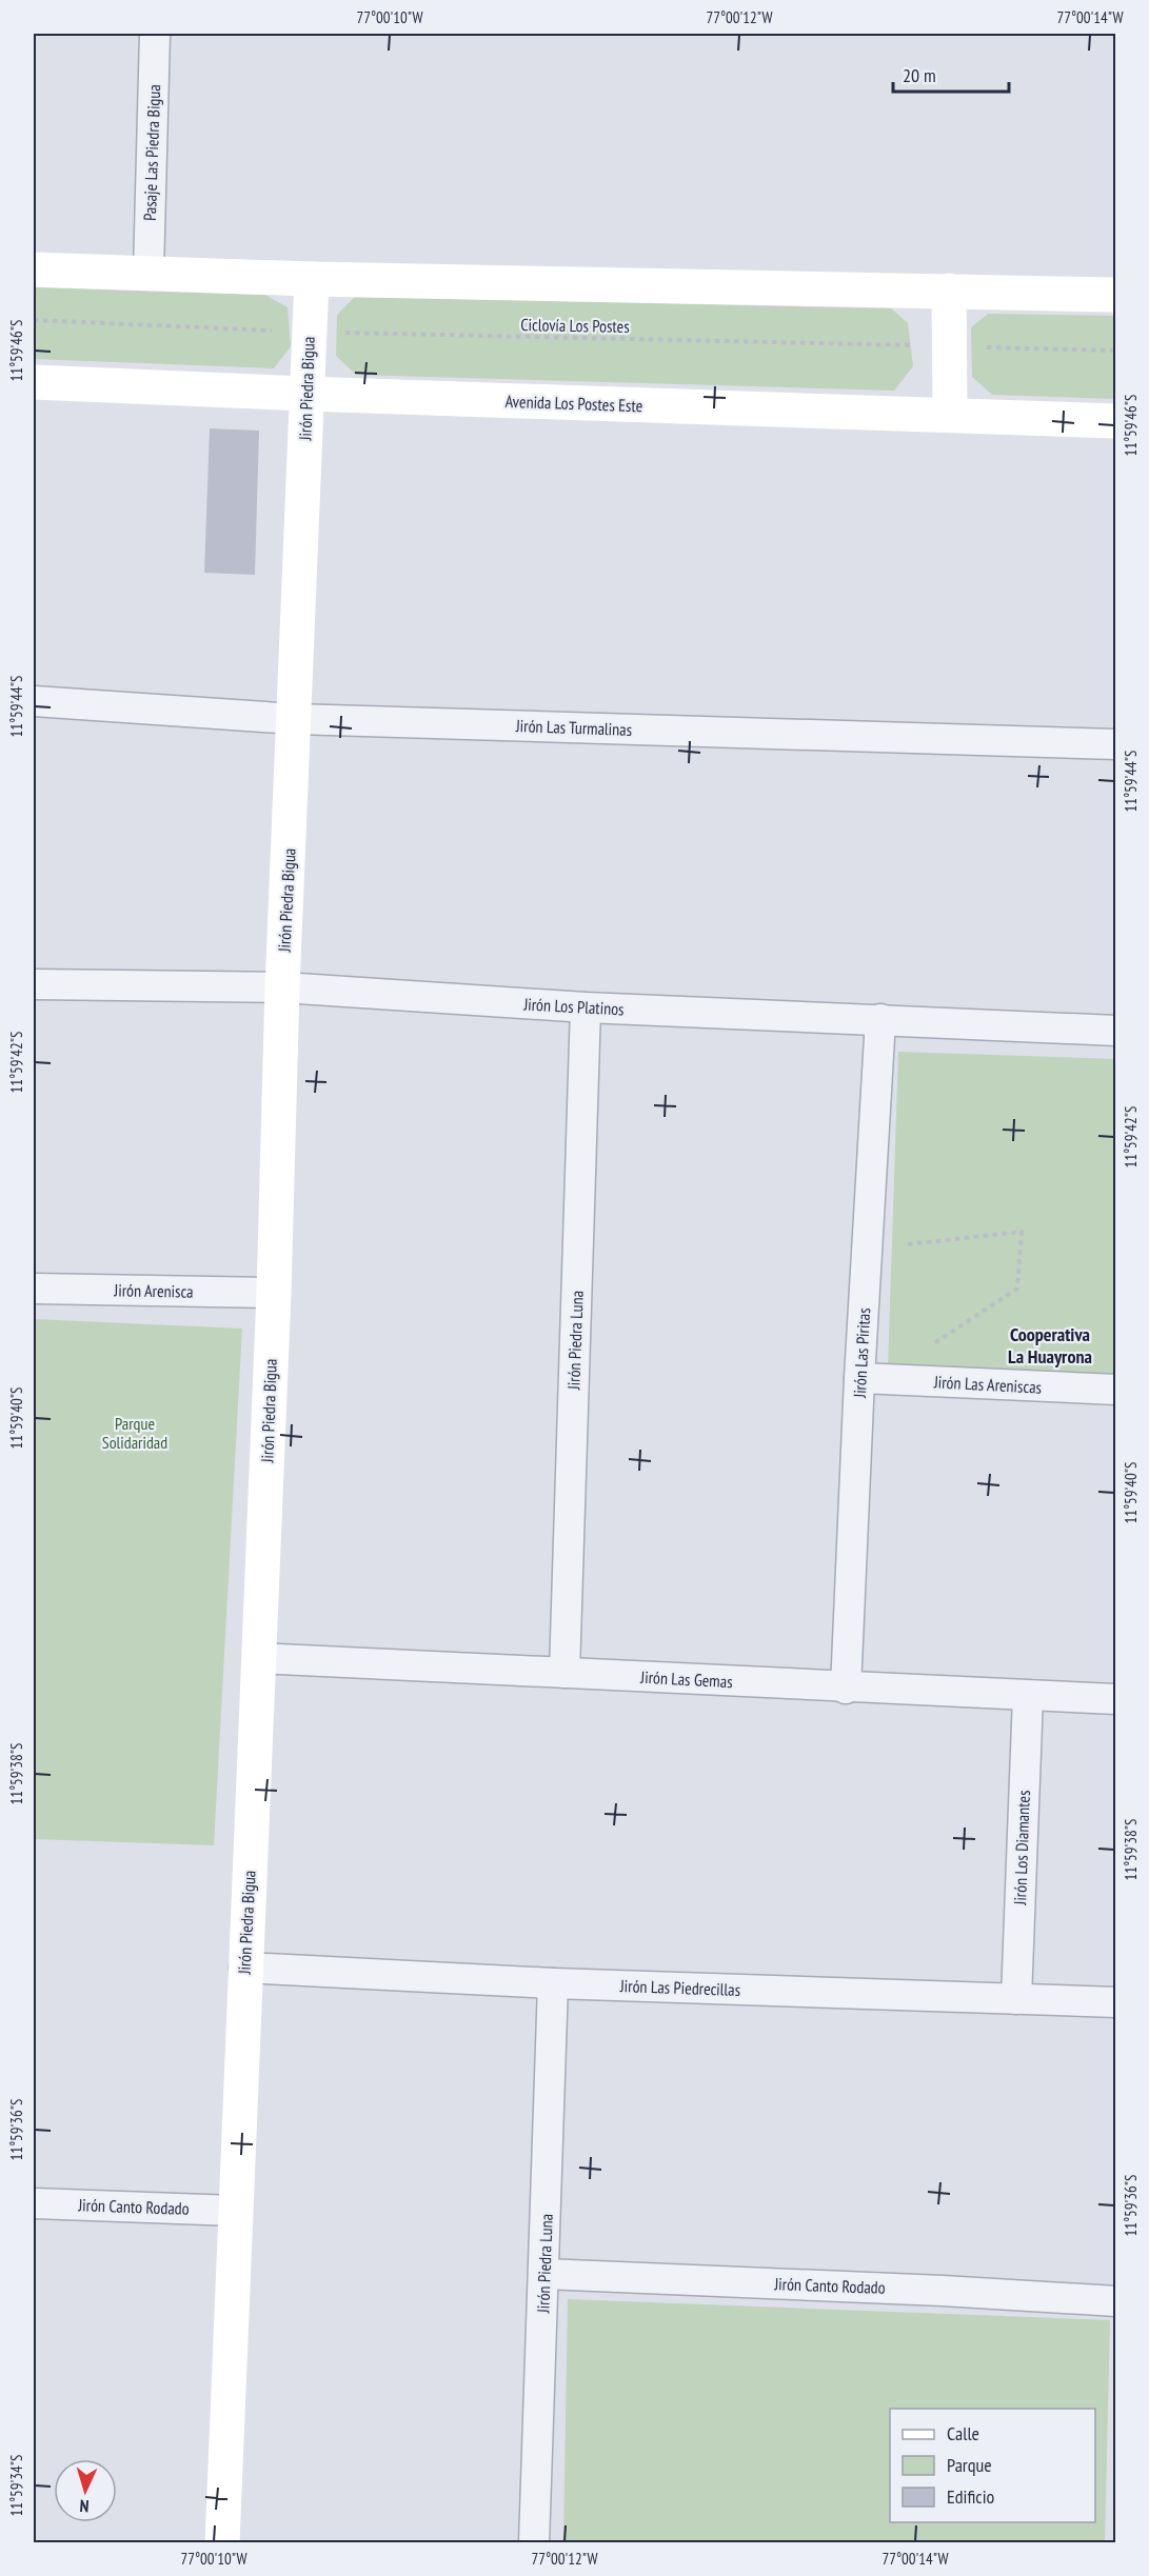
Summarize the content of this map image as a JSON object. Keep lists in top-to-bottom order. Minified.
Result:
{"streets":{"main road":["Jirón Piedra Bigua","Avenida Los Postes Este"],"street":["Pasaje Las Piedra Bigua","Jirón Las Turmalinas","Jirón Los Platinos","Jirón Arenisca","Jirón Piedra Luna","Jirón Las Piritas","Jirón Las Areniscas","Jirón Las Gemas","Jirón Los Diamantes","Jirón Las Piedrecillas","Jirón Canto Rodado"],"path":["Ciclovía Los Postes"]},"crossings":[["Ciclovía Los Postes","Jirón Piedra Bigua"],["Jirón Piedra Bigua","Avenida Los Postes Este"],["Jirón Piedra Bigua","Jirón Las Turmalinas"],["Jirón Piedra Bigua","Jirón Los Platinos"],["Jirón Piedra Bigua","Jirón Arenisca"],["Jirón Piedra Bigua","Jirón Las Gemas"],["Jirón Piedra Bigua","Jirón Las Piedrecillas"],["Jirón Piedra Bigua","Jirón Canto Rodado"],["Jirón Los Platinos","Jirón Piedra Luna"],["Jirón Los Platinos","Jirón Las Piritas"],["Jirón Piedra Luna","Jirón Las Gemas"],["Jirón Piedra Luna","Jirón Las Piedrecillas"],["Jirón Piedra Luna","Jirón Canto Rodado"],["Jirón Las Piritas","Jirón Las Areniscas"],["Jirón Las Piritas","Jirón Las Gemas"],["Jirón Las Gemas","Jirón Los Diamantes"],["Jirón Los Diamantes","Jirón Las Piedrecillas"]],"districts":["Cooperativa La Huayrona"],"parks":["Parque Solidaridad"],"legend":["Calle","Parque","Edificio"],"scale_bar":"20 m","north":"bottom","coordinates":["77°00'10\"W","77°00'12\"W","77°00'14\"W","11°59'46\"S","11°59'44\"S","11°59'42\"S","11°59'40\"S","11°59'38\"S","11°59'36\"S","11°59'34\"S"]}
